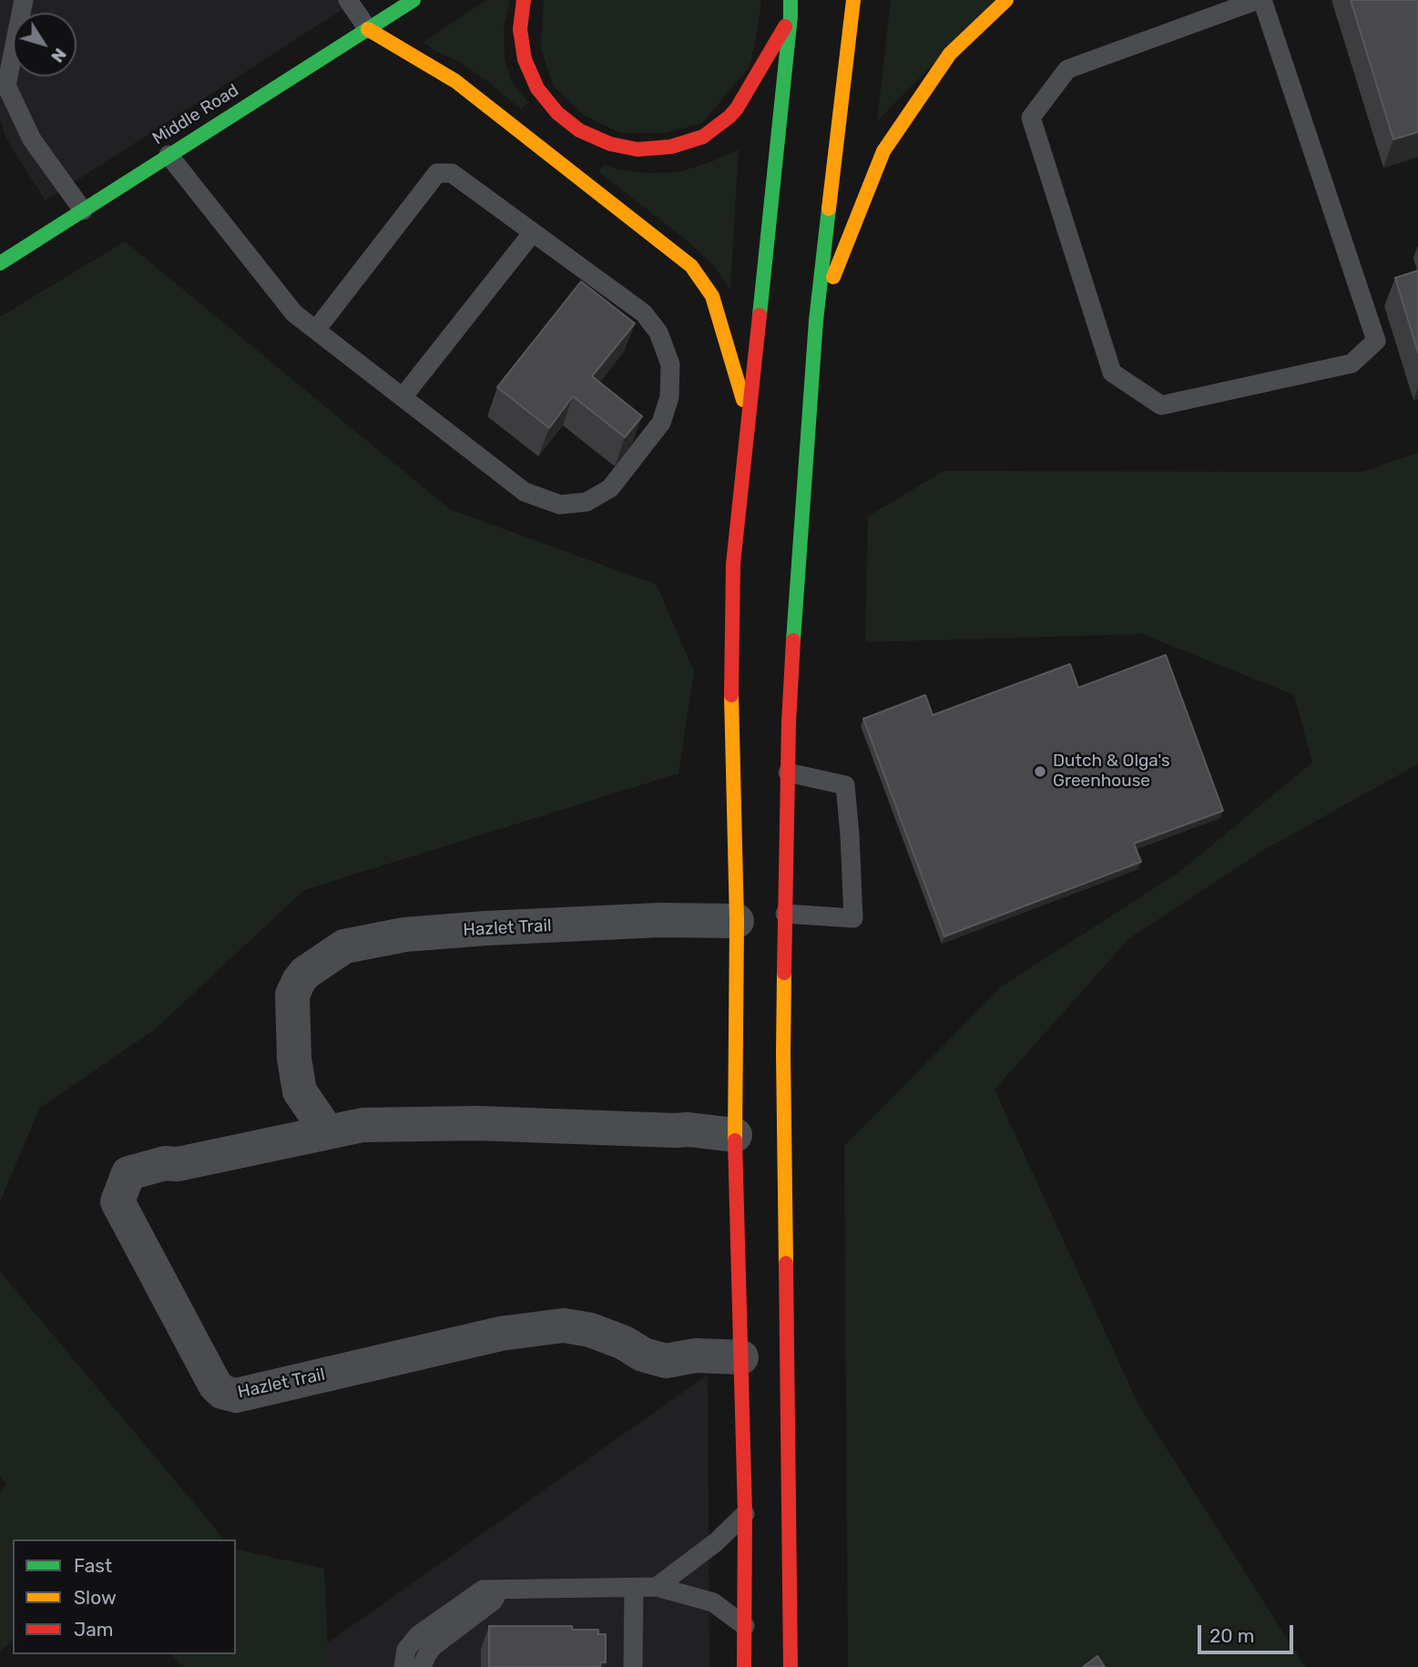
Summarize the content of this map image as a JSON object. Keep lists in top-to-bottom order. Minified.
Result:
{"streets":{"main road":["Middle Road"],"street":["Hazlet Trail"]},"places":["Dutch & Olga's Greenhouse"],"legend":["Fast","Slow","Jam"],"scale_bar":"20 m","north":"bottom right"}
